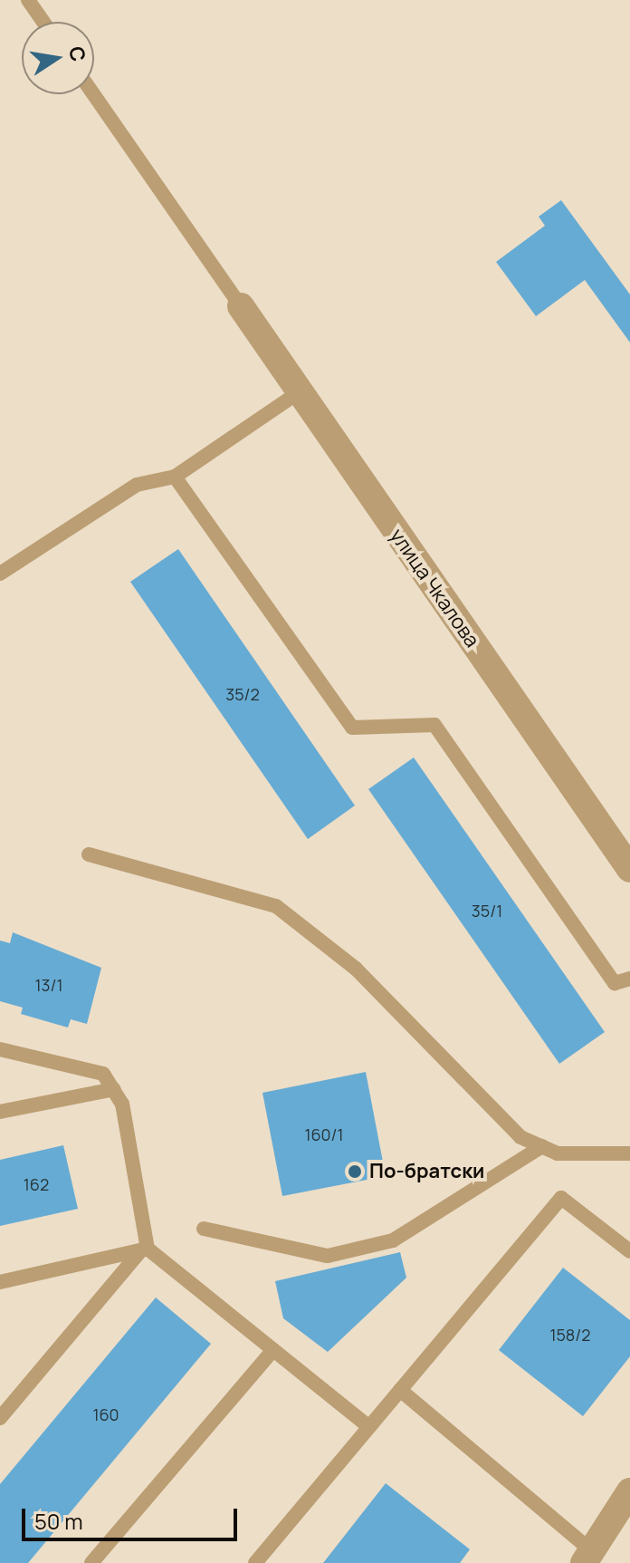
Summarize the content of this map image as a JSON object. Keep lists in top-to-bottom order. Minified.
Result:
{"streets":{"street":["улица Чкалова"]},"places":["По-братски"],"house_numbers":["35/2","35/1","13/1","160/1","162","158/2","160"],"scale_bar":"50 m","north":"right"}
